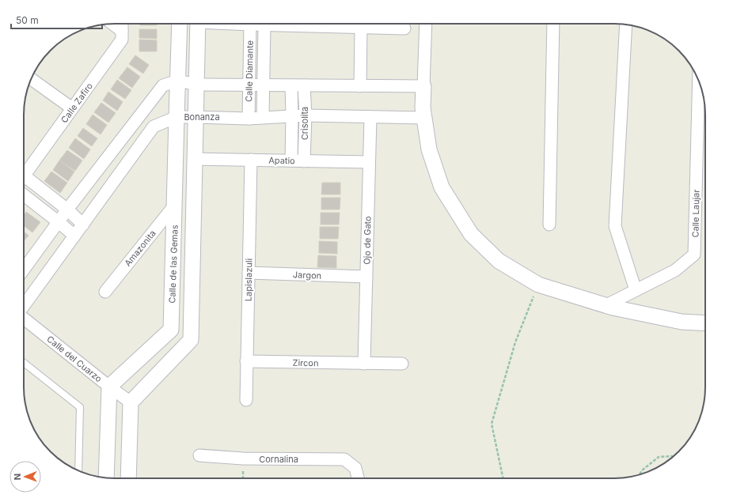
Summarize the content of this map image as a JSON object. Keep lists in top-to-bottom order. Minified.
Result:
{"streets":{"street":["Calle Diamante","Calle Zafiro","Bonanza","Crisolita","Apatio","Calle Laujar","Ojo de Gato","Amazonita","Calle de las Gemas","Jargon","Lapislazuli","Calle del Cuarzo","Zircon","Cornalina"]},"crossings":[["Calle Diamante","Bonanza"],["Bonanza","Crisolita"],["Bonanza","Ojo de Gato"],["Bonanza","Calle de las Gemas"],["Crisolita","Apatio"],["Apatio","Ojo de Gato"],["Apatio","Lapislazuli"],["Ojo de Gato","Jargon"],["Ojo de Gato","Zircon"],["Amazonita","Calle de las Gemas"],["Calle de las Gemas","Calle del Cuarzo"],["Jargon","Lapislazuli"],["Lapislazuli","Zircon"]],"scale_bar":"50 m","north":"left"}
